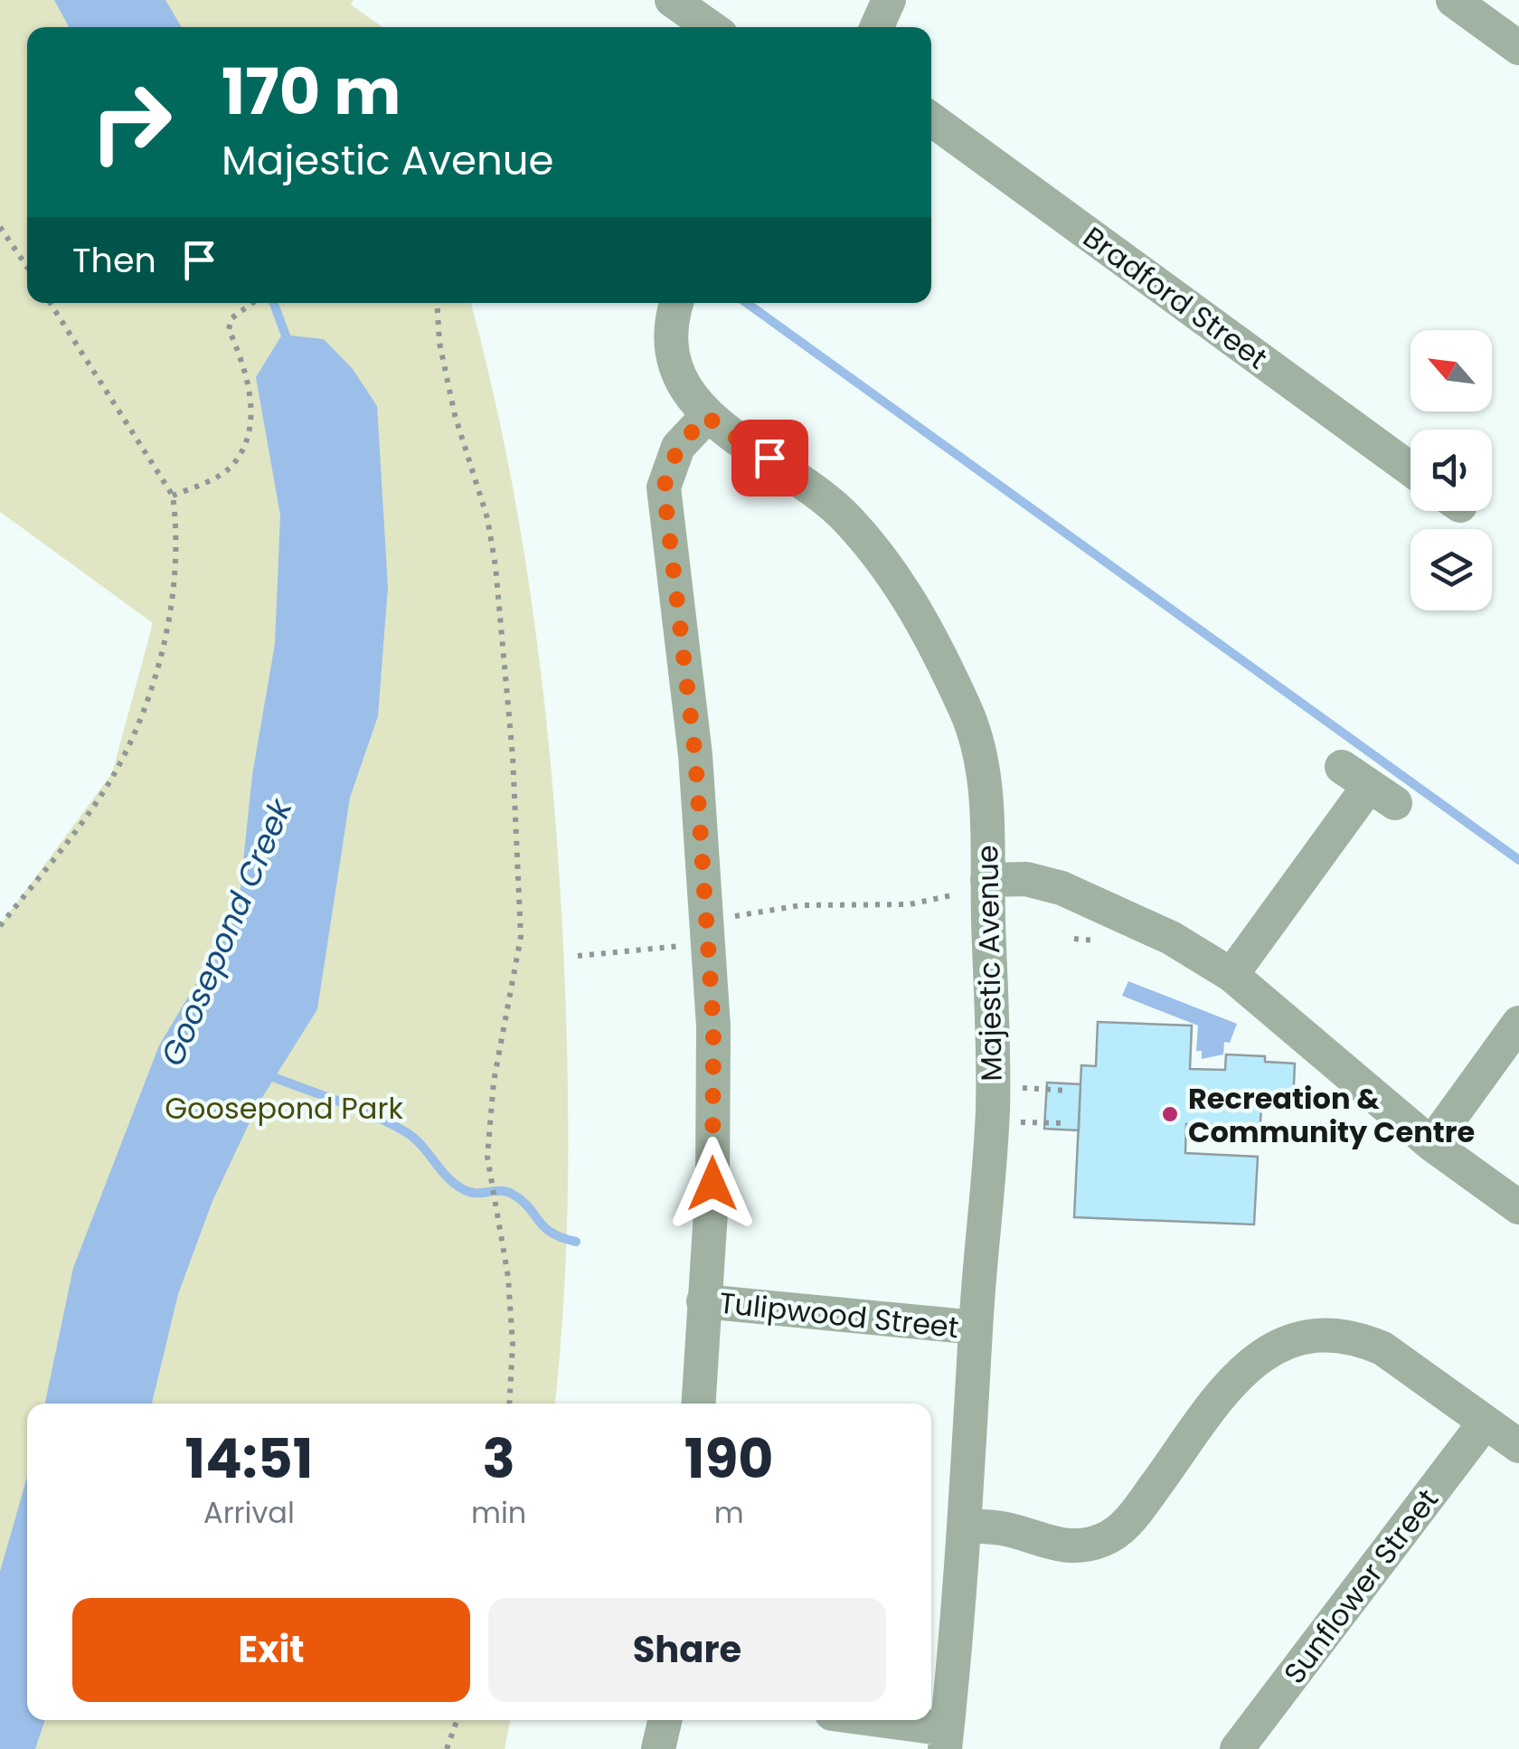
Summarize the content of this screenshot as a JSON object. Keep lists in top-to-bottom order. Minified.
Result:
{"streets":{"street":["Bradford Street","Majestic Avenue","Tulipwood Street","Sunflower Street"]},"crossings":[["Majestic Avenue","Tulipwood Street"]],"water":["Goosepond Creek"],"parks":["Goosepond Park"],"places":["Recreation & Community Centre"],"north":"top left","page":{"turn":["170 m","Majestic Avenue"],"then":"Then","eta":["14:51","Arrival","3","min","190","m"],"buttons":["Exit","Share"]}}
